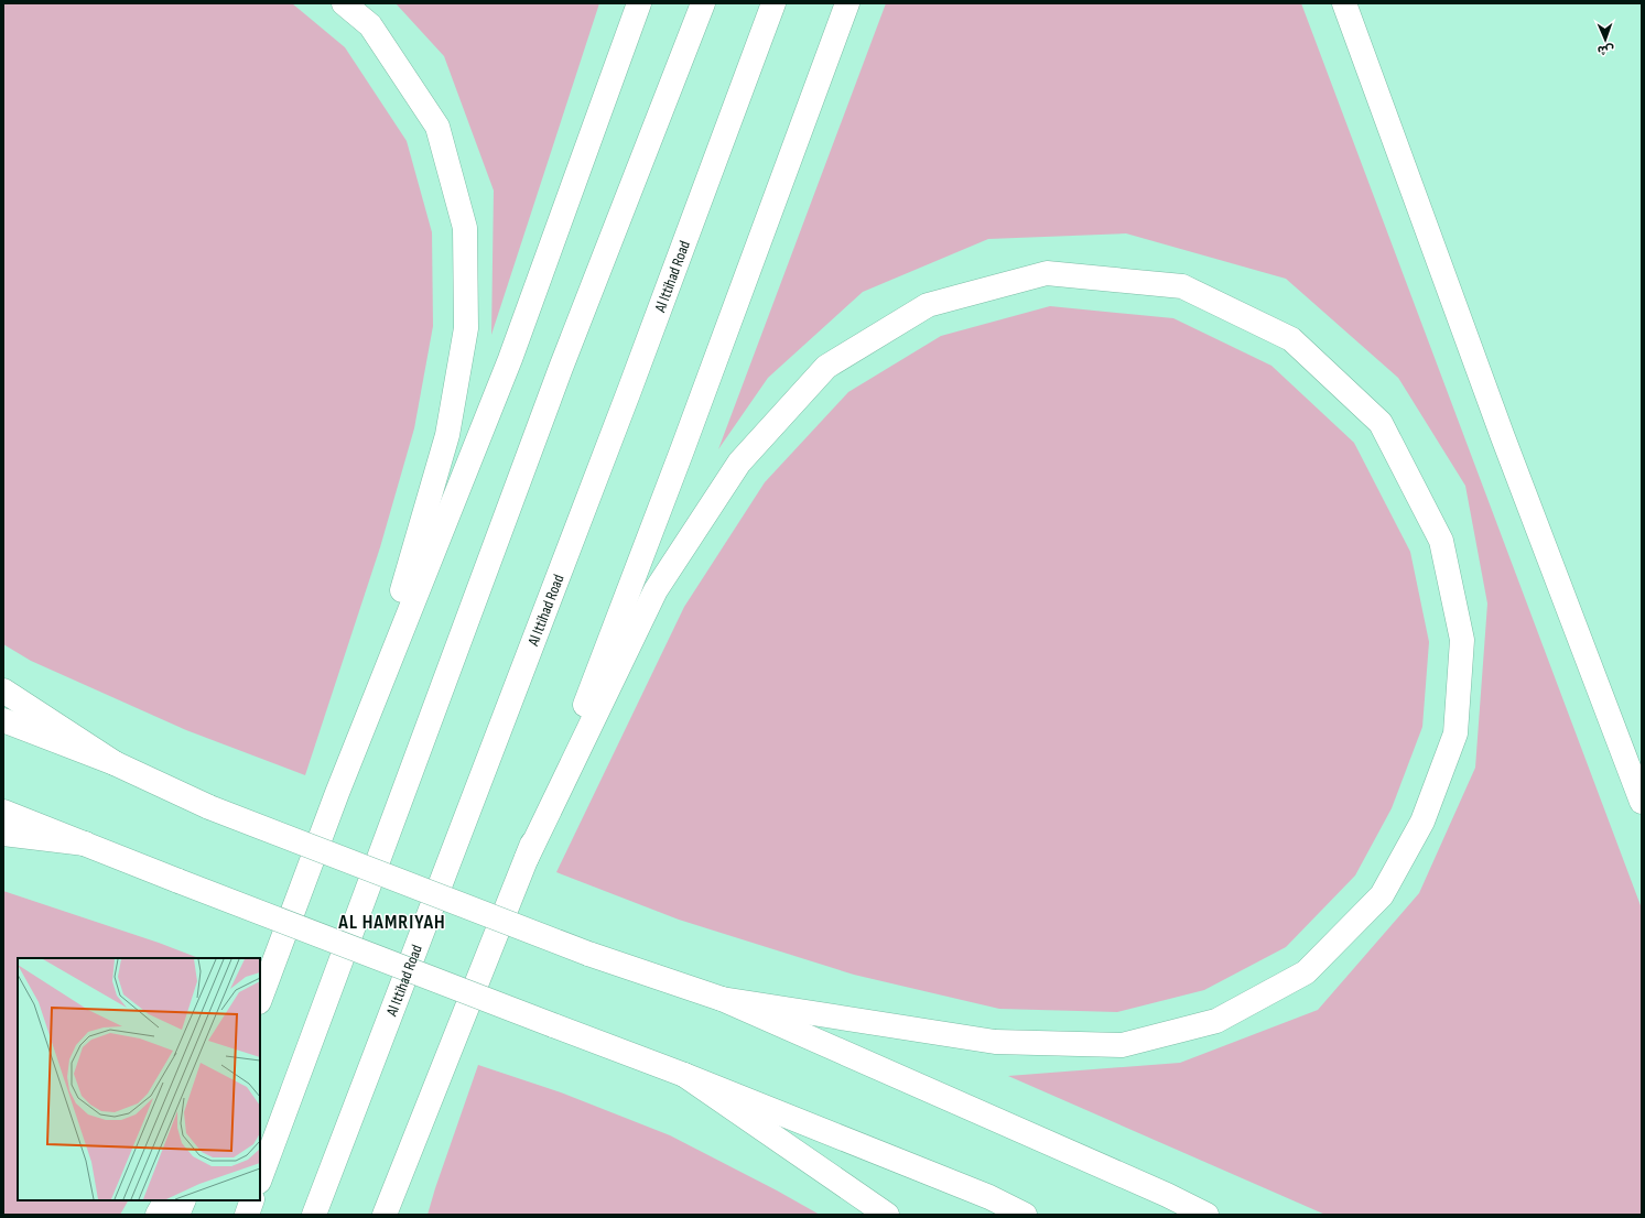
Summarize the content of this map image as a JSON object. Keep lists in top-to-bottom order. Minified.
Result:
{"streets":{"main road":["Al Ittihad Road"]},"districts":["AL HAMRIYAH"],"north":"bottom"}
